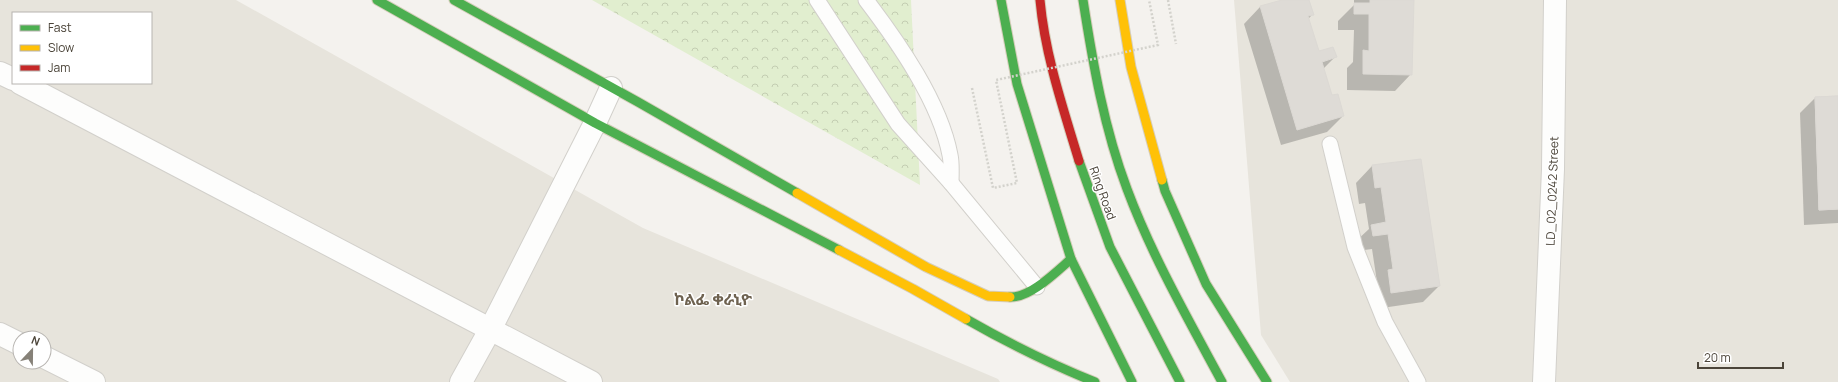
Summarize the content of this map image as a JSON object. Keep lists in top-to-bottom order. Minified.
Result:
{"streets":{"main road":["Ring Road"],"street":["LD_02_0242 Street"]},"districts":["ኮልፌ ቀራኒዮ"],"legend":["Fast","Slow","Jam"],"scale_bar":"20 m","north":"top"}
